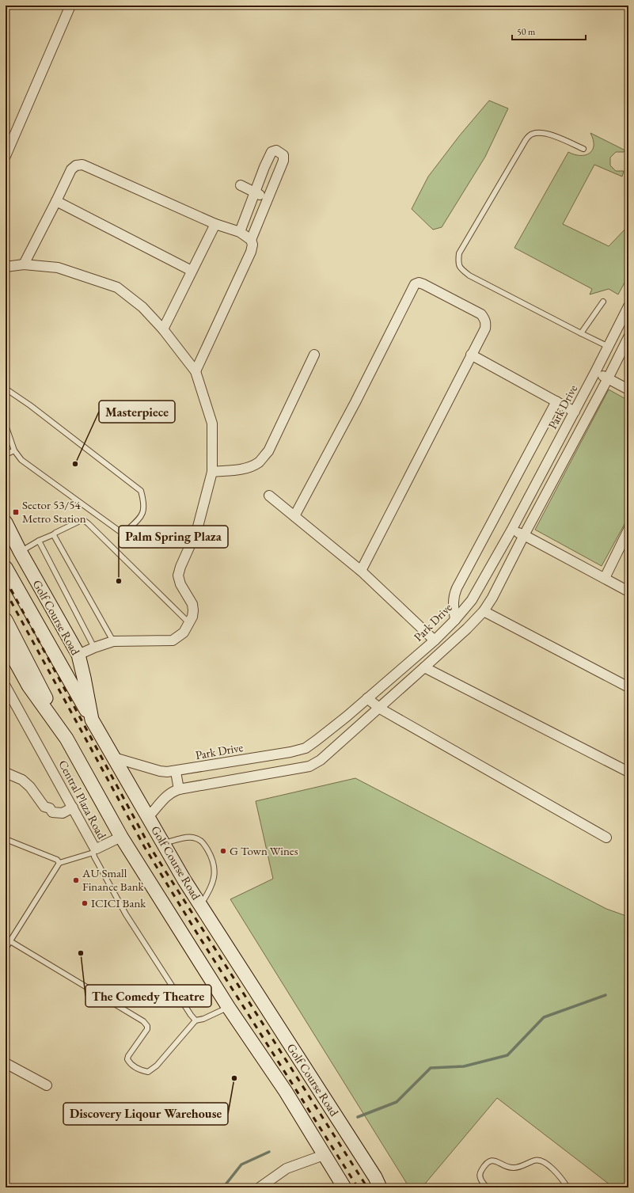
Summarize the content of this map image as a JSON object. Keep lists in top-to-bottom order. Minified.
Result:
{"streets":{"main road":["Golf Course Road"],"street":["Park Drive","Central Plaza Road"]},"crossings":[["Park Drive","Golf Course Road"]],"places":{"other":["Masterpiece","Palm Spring Plaza","G Town Wines","AU Small Finance Bank","ICICI Bank","The Comedy Theatre","Discovery Liqour Warehouse"],"transit":["Sector 53/54 Metro Station"]},"scale_bar":"50 m"}
